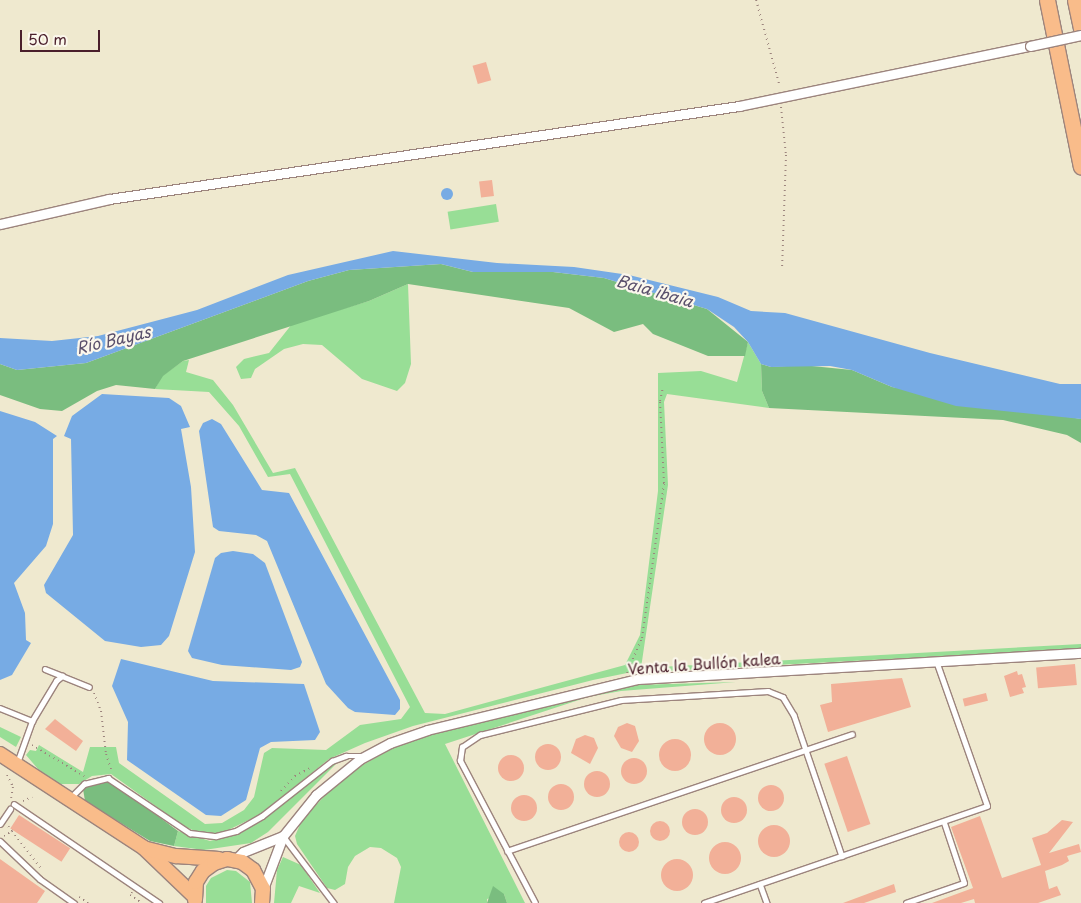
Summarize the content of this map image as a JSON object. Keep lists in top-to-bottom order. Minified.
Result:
{"streets":{"street":["Venta la Bullón kalea"]},"water":["Baia ibaia","Río Bayas"],"scale_bar":"50 m"}
